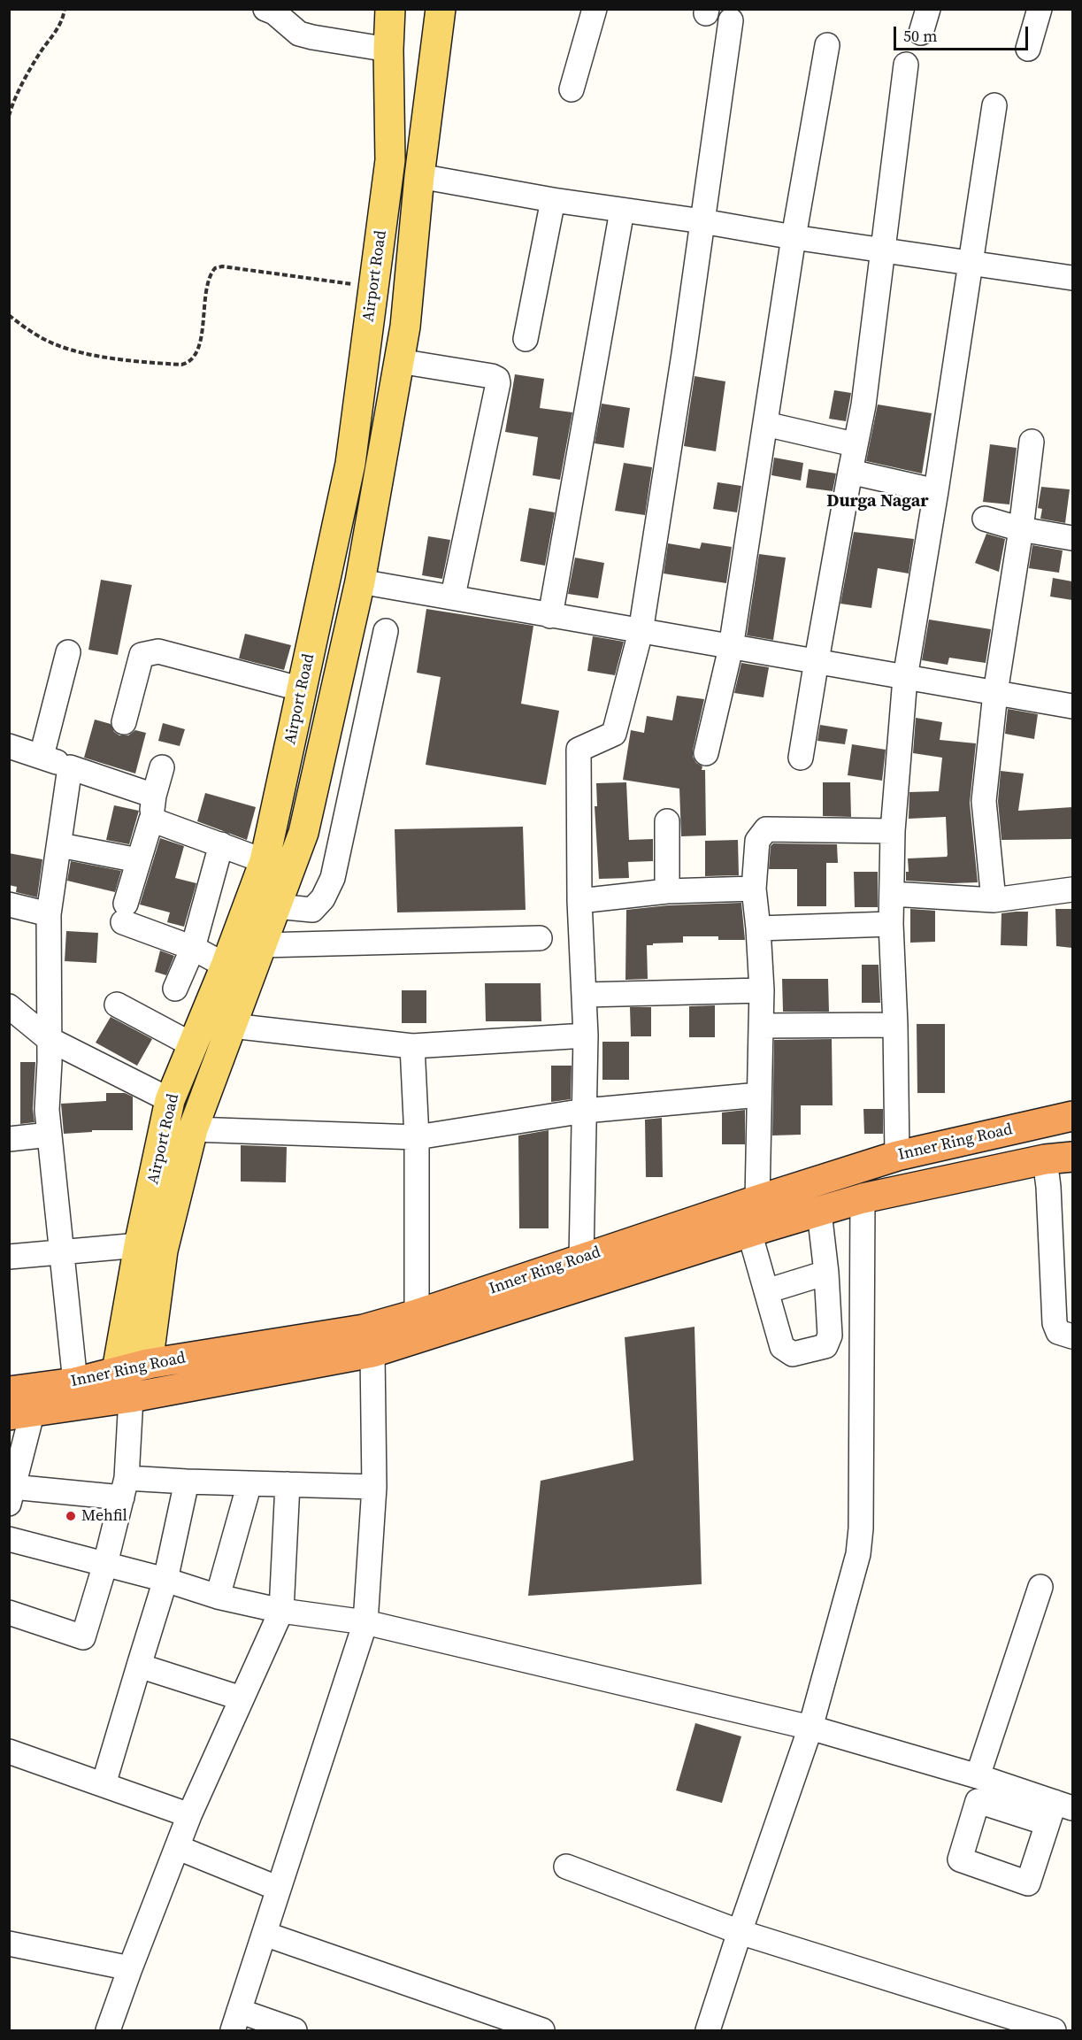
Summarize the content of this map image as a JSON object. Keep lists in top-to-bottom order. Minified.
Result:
{"streets":{"highway":["Inner Ring Road"],"main road":["Airport Road"]},"crossings":[["Airport Road","Inner Ring Road"]],"districts":["Durga Nagar"],"places":["Mehfil"],"scale_bar":"50 m"}
